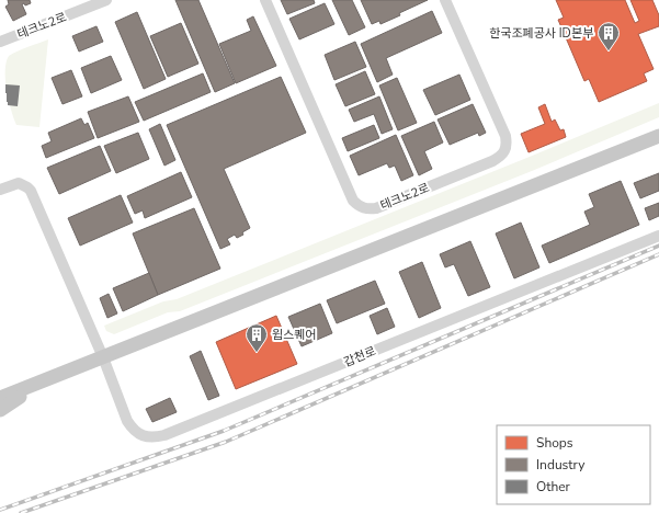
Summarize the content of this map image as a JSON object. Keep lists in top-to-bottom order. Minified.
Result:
{"streets":{"street":["테크노2로","갑천로"]},"places":{"building":["한국조폐공사 ID본부","윕스퀘어"]},"legend":["Shops","Industry","Other"]}
